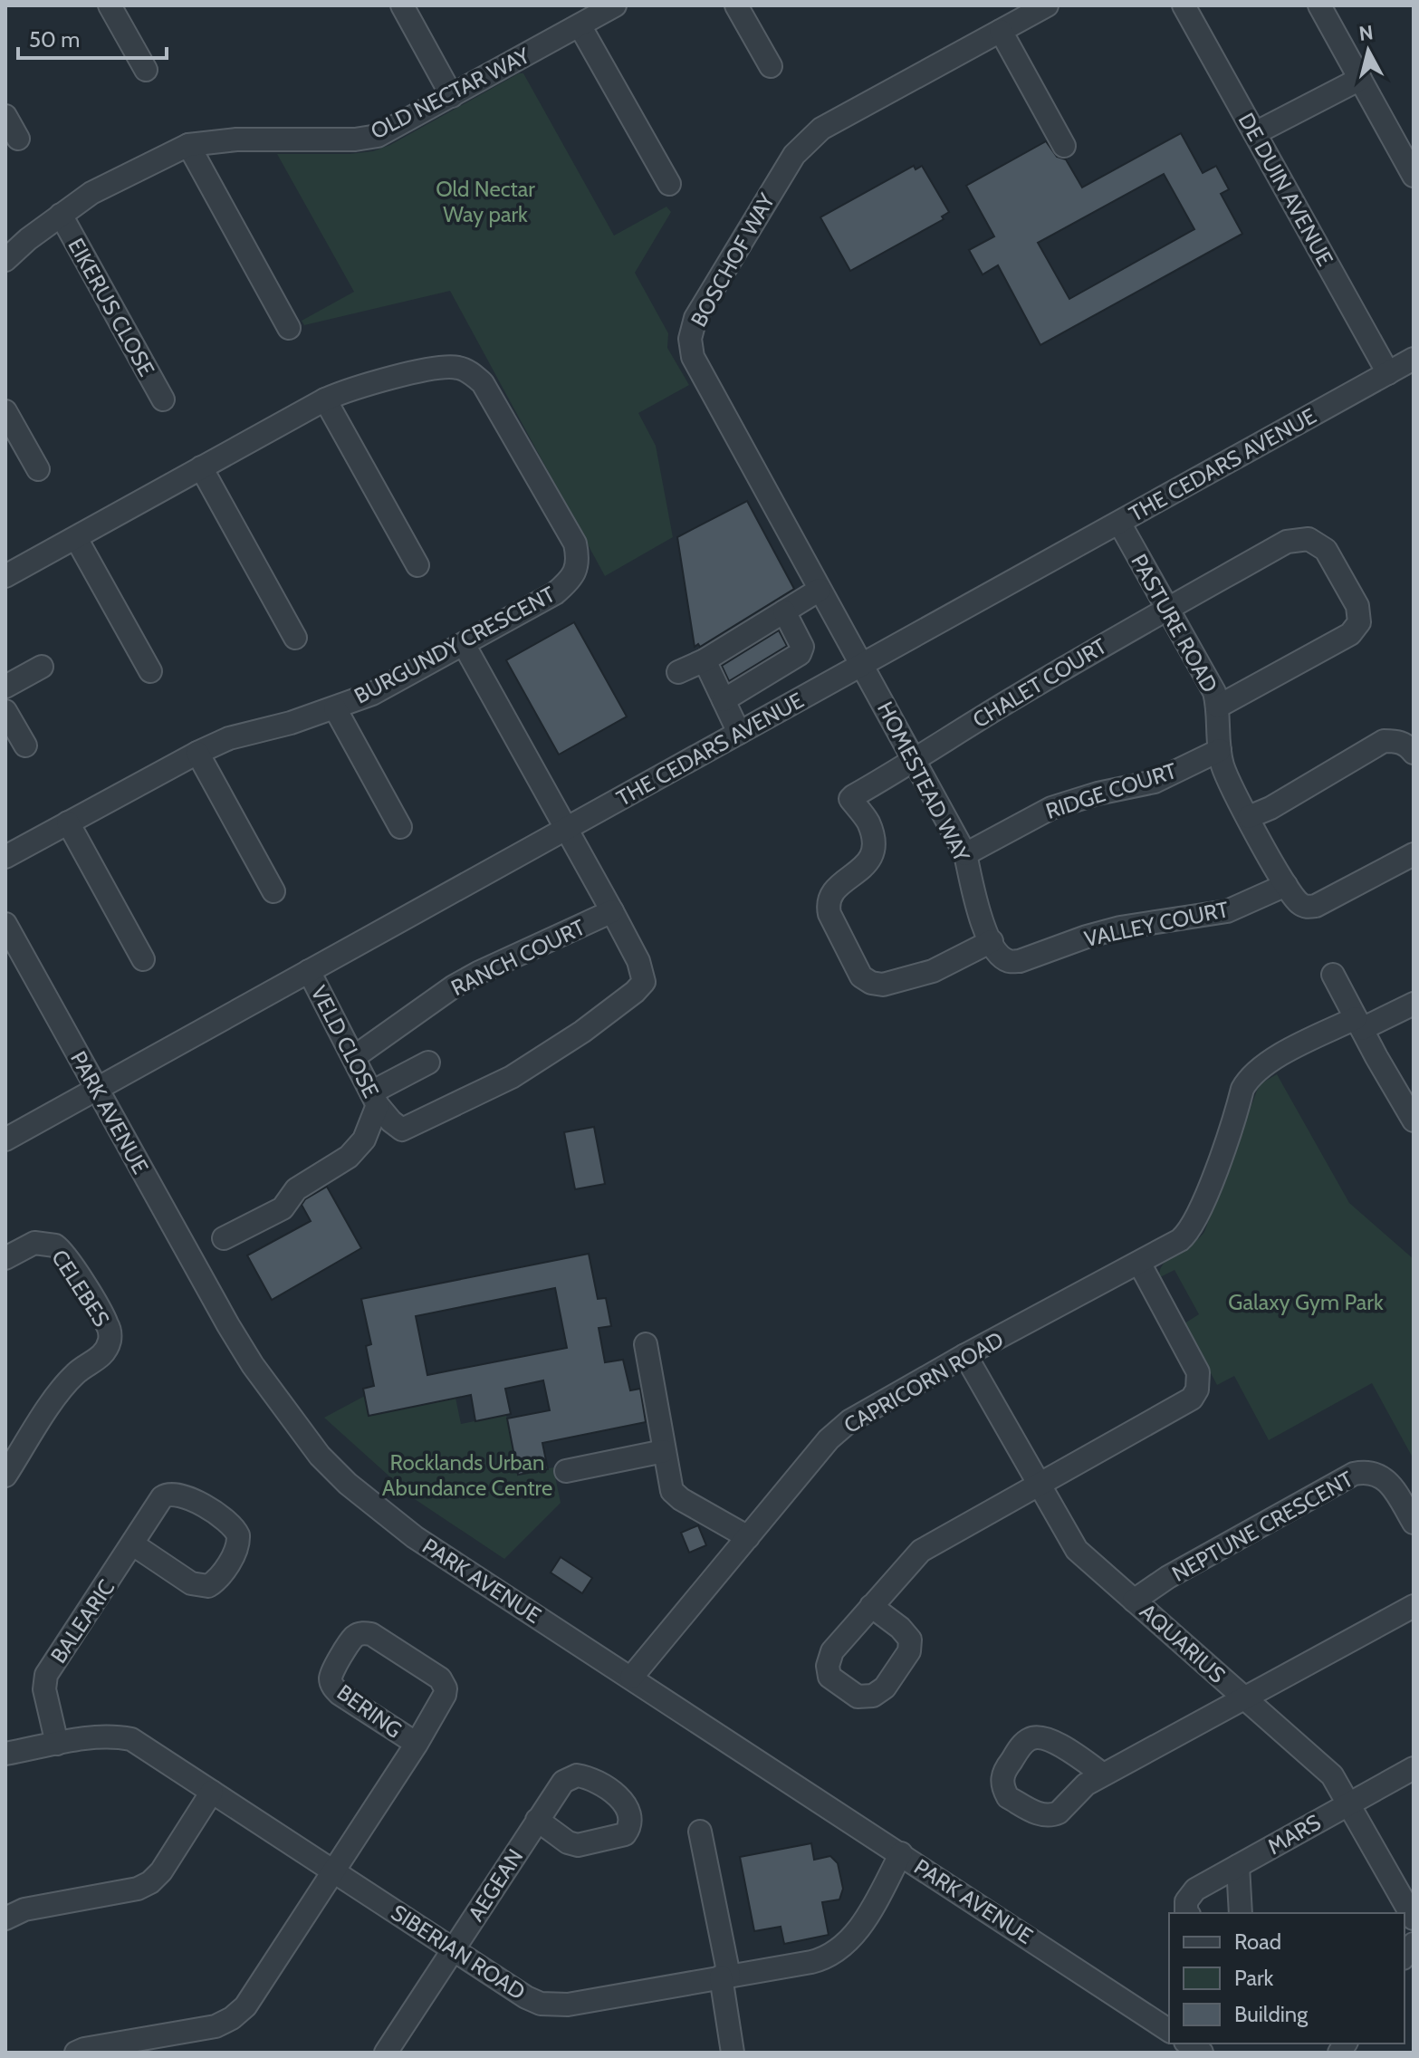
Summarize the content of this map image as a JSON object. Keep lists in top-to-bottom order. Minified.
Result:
{"streets":{"street":["OLD NECTAR WAY","DE DUIN AVENUE","BOSCHOF WAY","EIKERUS CLOSE","THE CEDARS AVENUE","PASTURE ROAD","BURGUNDY CRESCENT","CHALET COURT","HOMESTEAD WAY","RIDGE COURT","VALLEY COURT","RANCH COURT","VELD CLOSE","PARK AVENUE","CELEBES","CAPRICORN ROAD","NEPTUNE CRESCENT","BALEARIC","AQUARIUS","BERING","MARS","AEGEAN","SIBERIAN ROAD"]},"crossings":[["OLD NECTAR WAY","EIKERUS CLOSE"],["DE DUIN AVENUE","THE CEDARS AVENUE"],["BOSCHOF WAY","THE CEDARS AVENUE"],["BOSCHOF WAY","HOMESTEAD WAY"],["THE CEDARS AVENUE","PASTURE ROAD"],["THE CEDARS AVENUE","HOMESTEAD WAY"],["THE CEDARS AVENUE","VELD CLOSE"],["THE CEDARS AVENUE","PARK AVENUE"],["PASTURE ROAD","CHALET COURT"],["PASTURE ROAD","RIDGE COURT"],["PASTURE ROAD","VALLEY COURT"],["CHALET COURT","HOMESTEAD WAY"],["CHALET COURT","VALLEY COURT"],["HOMESTEAD WAY","RIDGE COURT"],["HOMESTEAD WAY","VALLEY COURT"],["RANCH COURT","VELD CLOSE"],["PARK AVENUE","CAPRICORN ROAD"],["PARK AVENUE","SIBERIAN ROAD"],["CAPRICORN ROAD","AQUARIUS"],["NEPTUNE CRESCENT","AQUARIUS"],["BALEARIC","SIBERIAN ROAD"],["AQUARIUS","MARS"],["BERING","SIBERIAN ROAD"],["AEGEAN","SIBERIAN ROAD"]],"parks":["Old Nectar Way park","Galaxy Gym Park","Rocklands Urban Abundance Centre"],"legend":["Road","Park","Building"],"scale_bar":"50 m","north":"top"}
